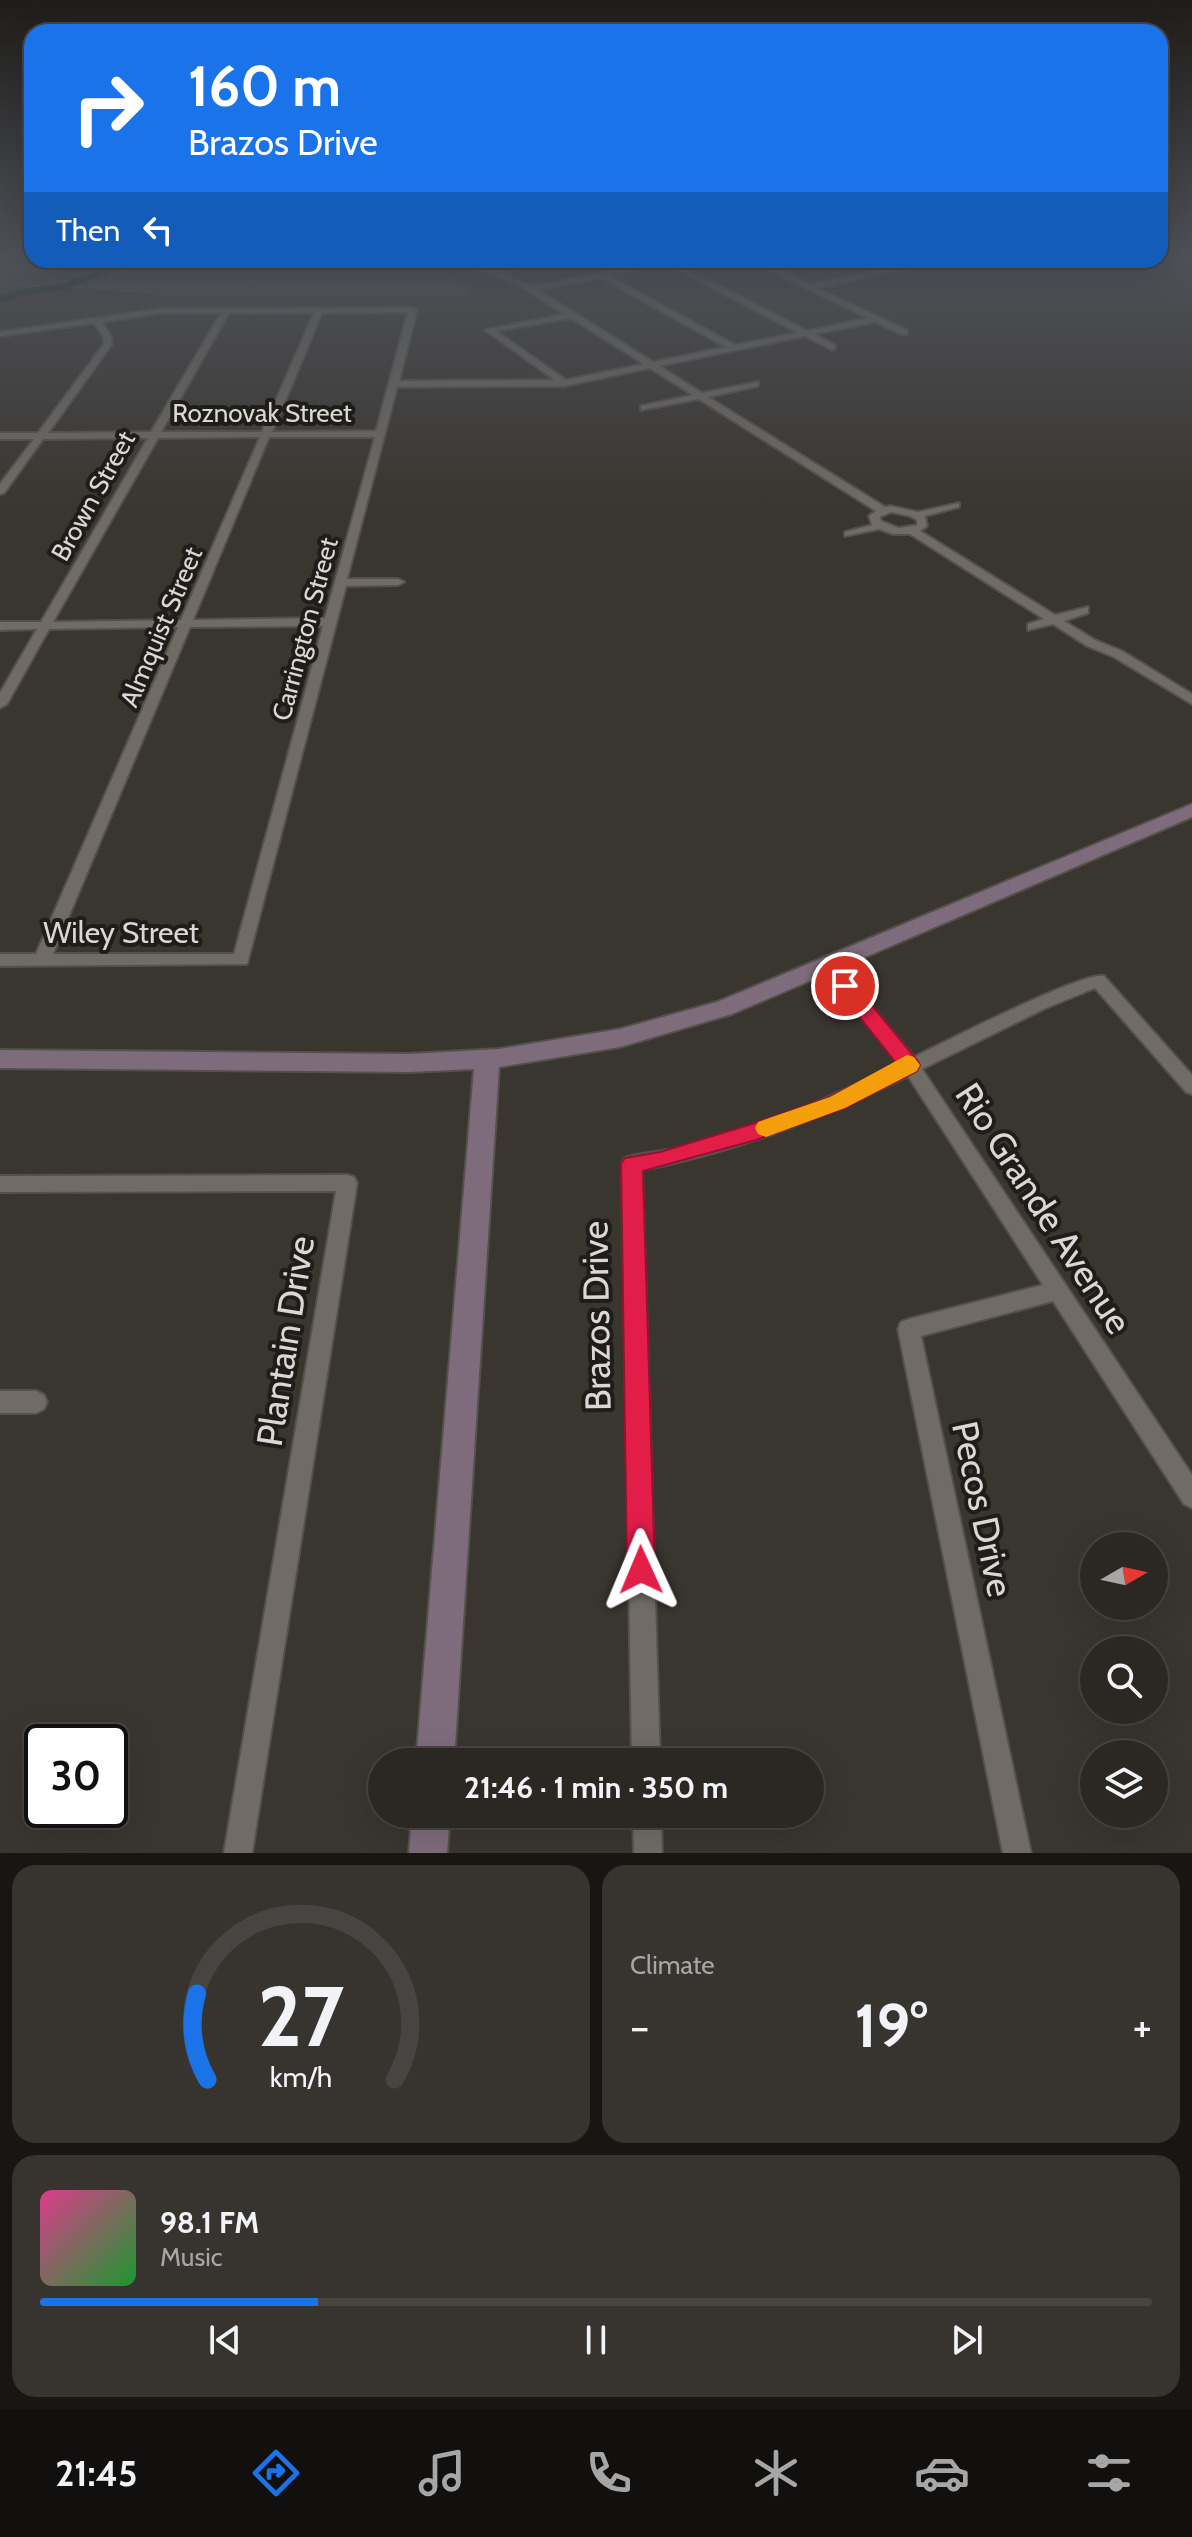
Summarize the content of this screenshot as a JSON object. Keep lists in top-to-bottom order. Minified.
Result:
{"streets":{"street":["Roznovak Street","Brown Street","Almquist Street","Carrington Street","Wiley Street","Rio Grande Avenue","Brazos Drive","Plantain Drive","Pecos Drive"]},"crossings":[["Roznovak Street","Brown Street"],["Roznovak Street","Almquist Street"],["Roznovak Street","Carrington Street"],["Almquist Street","Wiley Street"],["Carrington Street","Wiley Street"],["Rio Grande Avenue","Brazos Drive"],["Rio Grande Avenue","Pecos Drive"]],"north":"right","page":{"turn":["160 m","Brazos Drive"],"then":"Then","limit":"30","trip":"21:46 · 1 min · 350 m","tile":"Climate","heat":["−","19°","+"],"song":["98.1 FM","Music"],"tabs":"21:45","gauge":["27","km/h"]}}
